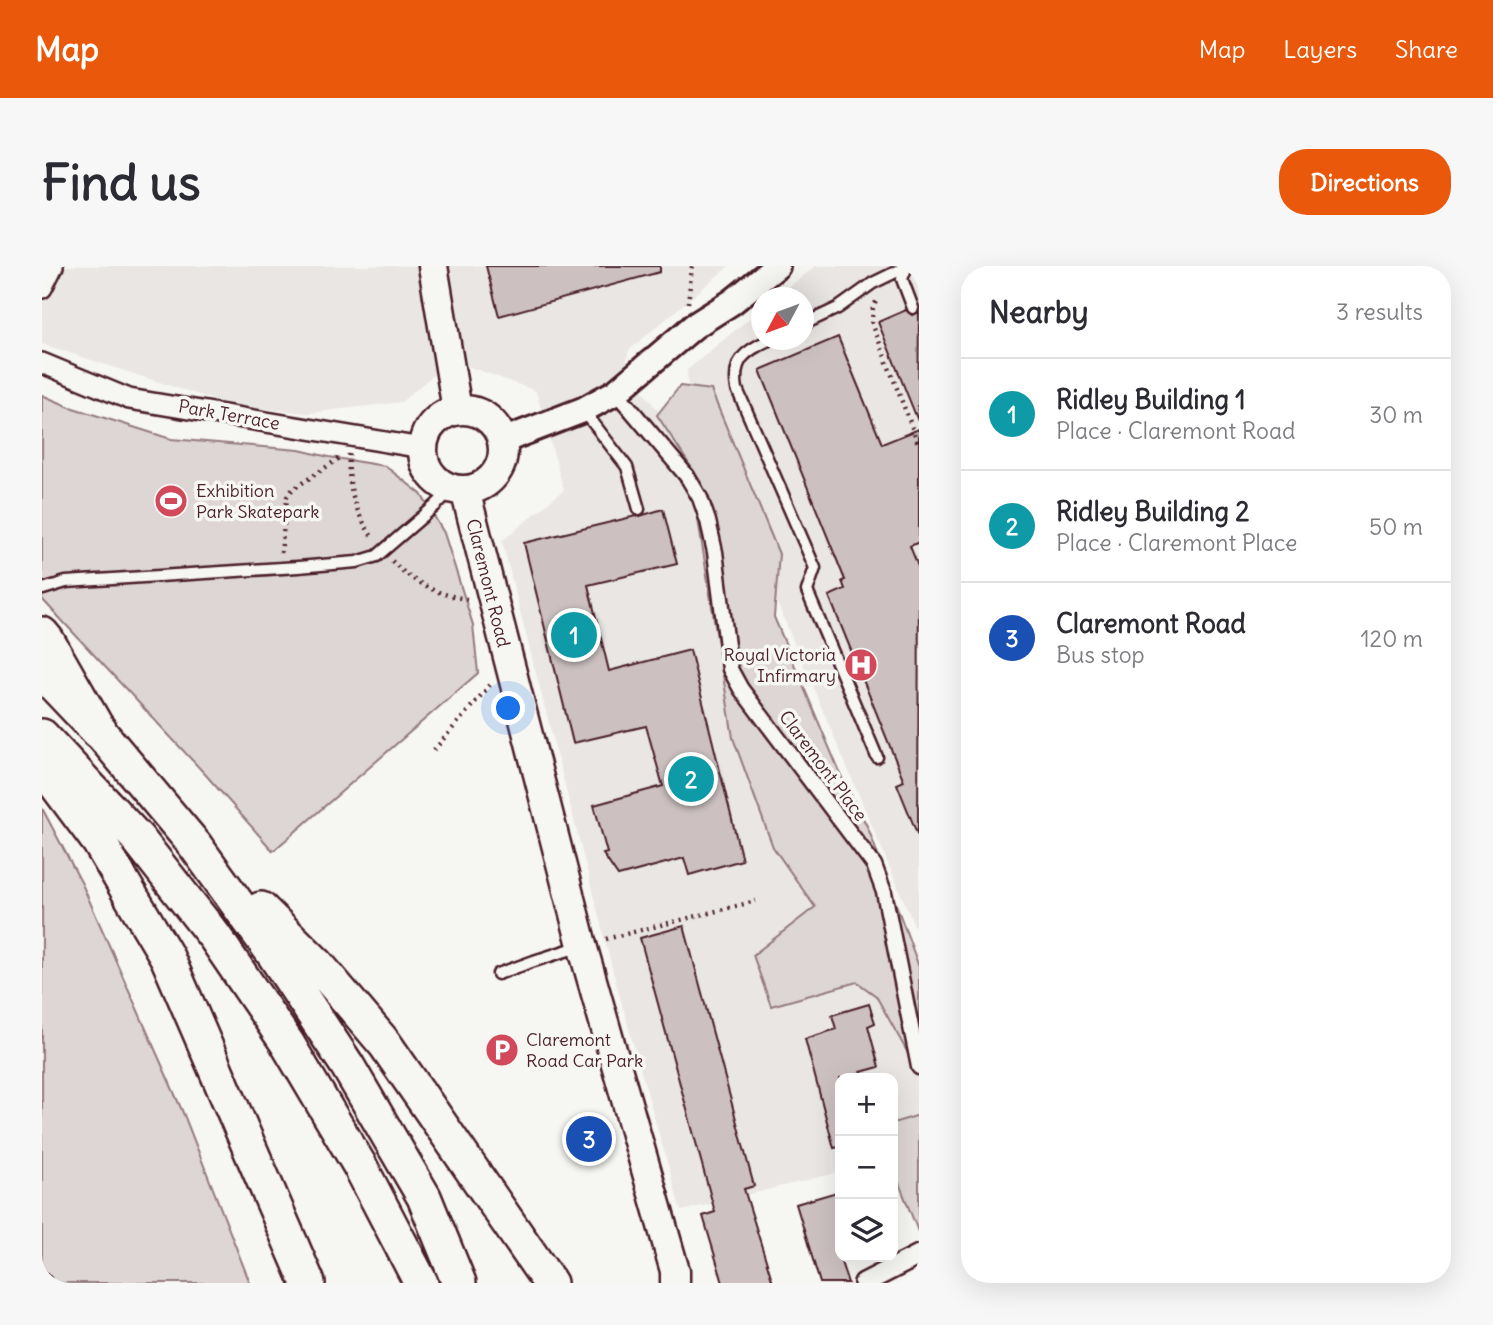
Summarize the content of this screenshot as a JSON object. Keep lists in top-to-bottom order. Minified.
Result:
{"streets":{"main road":["Claremont Road"],"street":["Park Terrace","Claremont Place"]},"crossings":[["Park Terrace","Claremont Road"]],"places":{"sports":["Exhibition Park Skatepark"],"hospital":["Royal Victoria Infirmary"],"parking":["Claremont Road Car Park"]},"north":"bottom left","page":{"header":"Map","nav":["Map","Layers","Share"],"buttons":"Directions","title":"Find us","heading":["Nearby","3 results"],"list":[{"mark":"1","name":"Ridley Building 1","note":"Place · Claremont Road","value":"30 m"},{"mark":"2","name":"Ridley Building 2","note":"Place · Claremont Place","value":"50 m"},{"mark":"3","name":"Claremont Road","note":"Bus stop","value":"120 m"}],"pins":["1","2","3"],"map_buttons":["+","−"]}}
